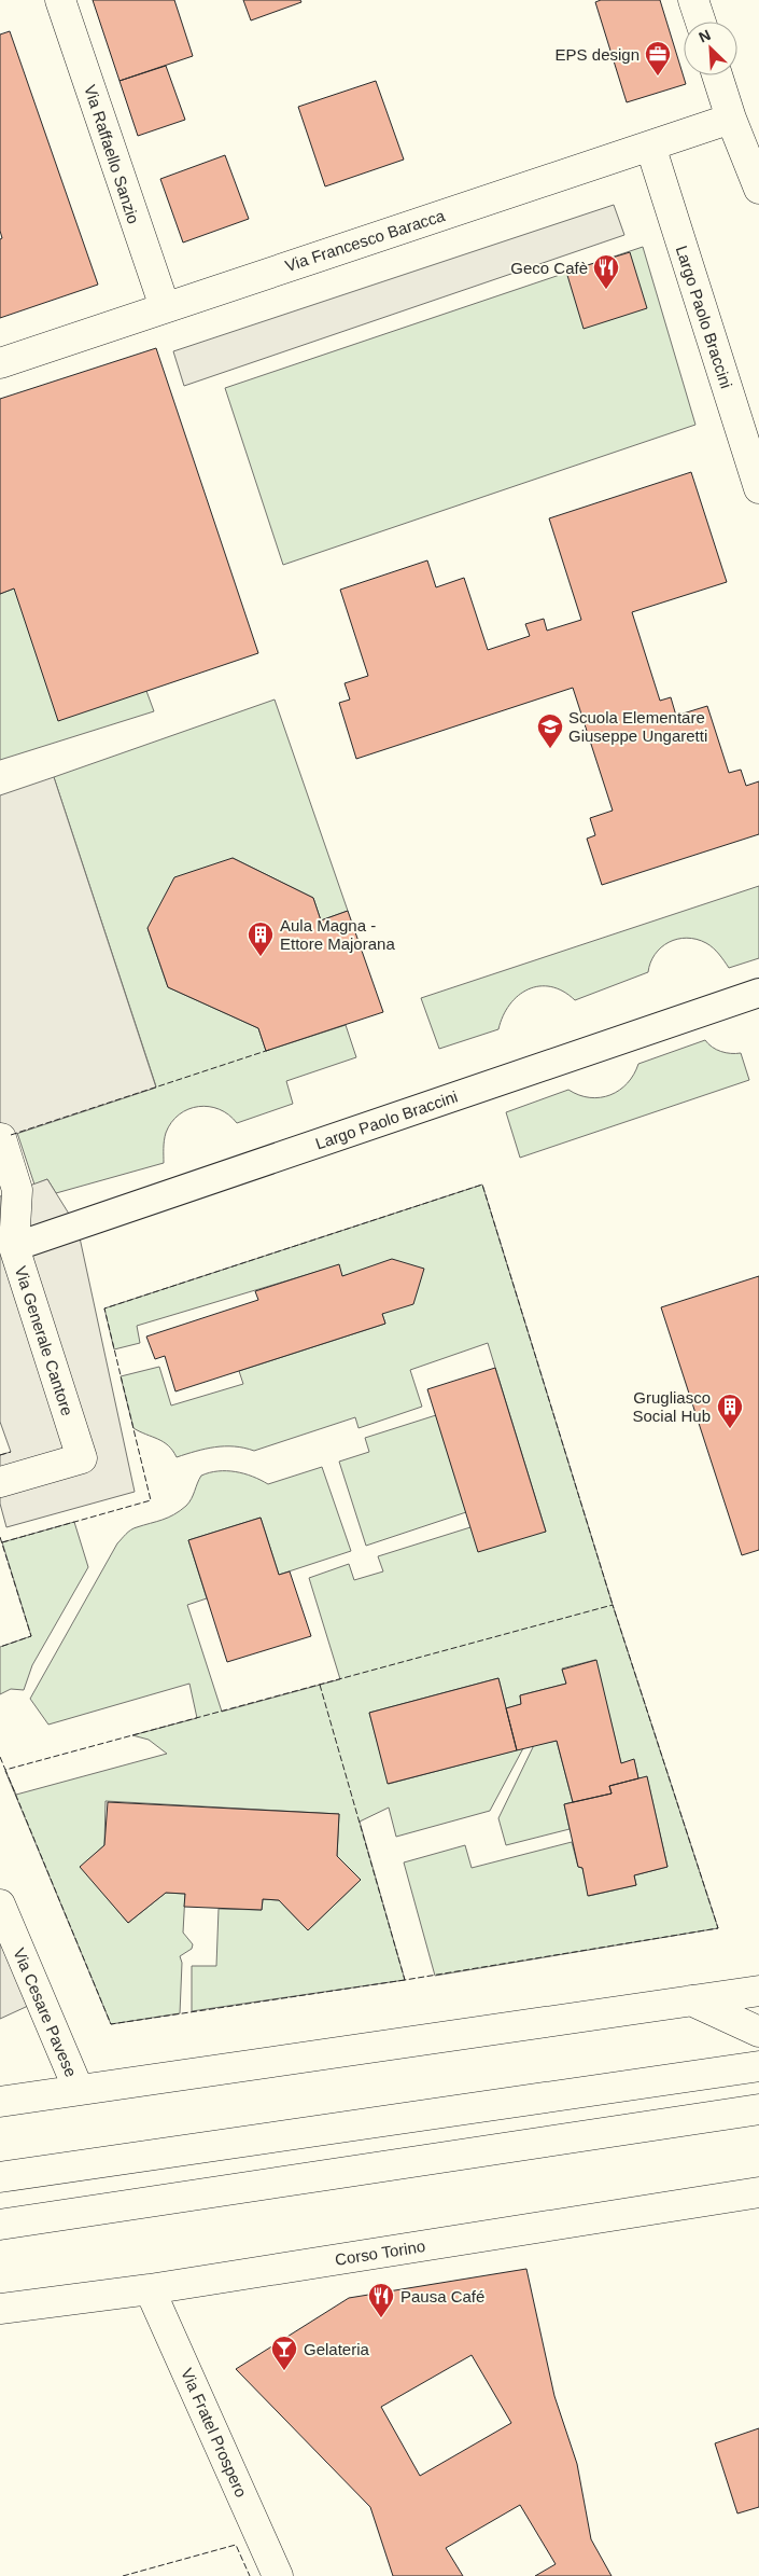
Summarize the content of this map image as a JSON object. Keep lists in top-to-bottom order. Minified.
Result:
{"streets":{"street":["Via Raffaello Sanzio","Via Francesco Baracca","Largo Paolo Braccini","Via Generale Cantore","Via Cesare Pavese","Corso Torino","Via Fratel Prospero"]},"crossings":[["Via Raffaello Sanzio","Via Francesco Baracca"],["Via Francesco Baracca","Largo Paolo Braccini"],["Largo Paolo Braccini","Via Generale Cantore"],["Corso Torino","Via Fratel Prospero"]],"places":{"office":["EPS design"],"restaurant":["Geco Cafè","Pausa Café"],"school or university":["Scuola Elementare Giuseppe Ungaretti"],"building":["Aula Magna - Ettore Majorana","Grugliasco Social Hub"],"bar":["Gelateria"]},"north":"top left"}
